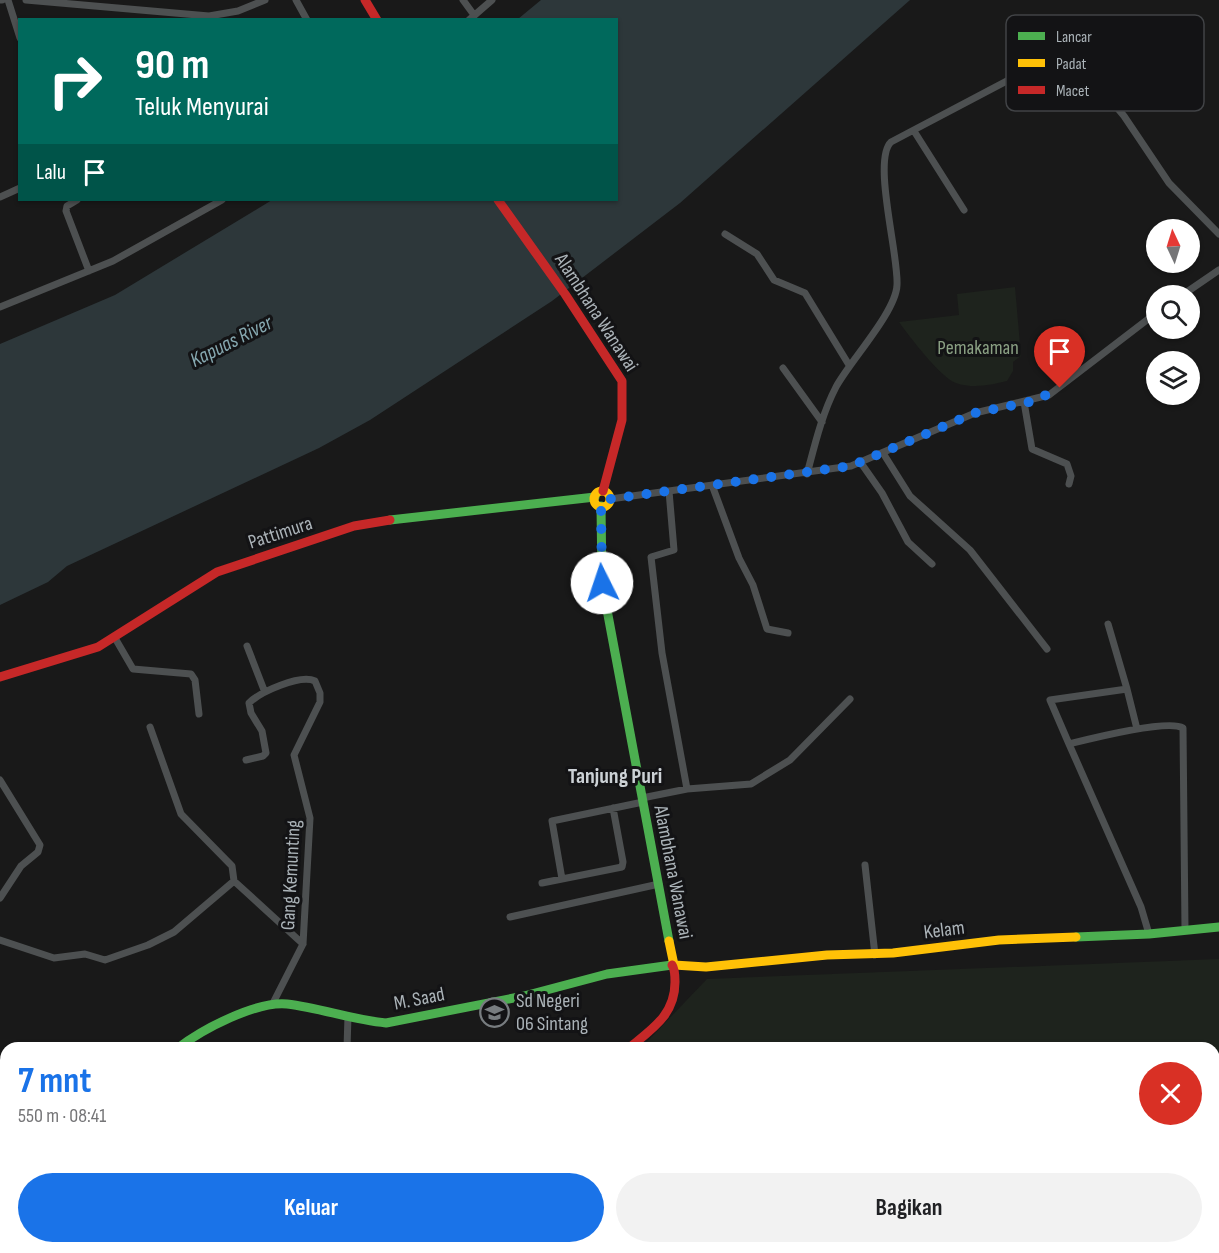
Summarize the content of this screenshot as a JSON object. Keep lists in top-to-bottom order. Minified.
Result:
{"streets":{"main road":["Alambhana Wanawai","Pattimura","Kelam","M. Saad"],"street":["Gang Kemunting"]},"crossings":[["Alambhana Wanawai","Pattimura"],["Alambhana Wanawai","Kelam"],["Alambhana Wanawai","M. Saad"],["Gang Kemunting","M. Saad"],["Kelam","M. Saad"]],"districts":["Tanjung Puri"],"water":["Kapuas River"],"parks":["Pemakaman"],"places":{"school or university":["Sd Negeri 06 Sintang"]},"legend":["Lancar","Padat","Macet"],"north":"top","page":{"turn":["90 m","Teluk Menyurai"],"then":"Lalu","heading":["7 mnt","550 m · 08:41"],"buttons":["Keluar","Bagikan"]}}
